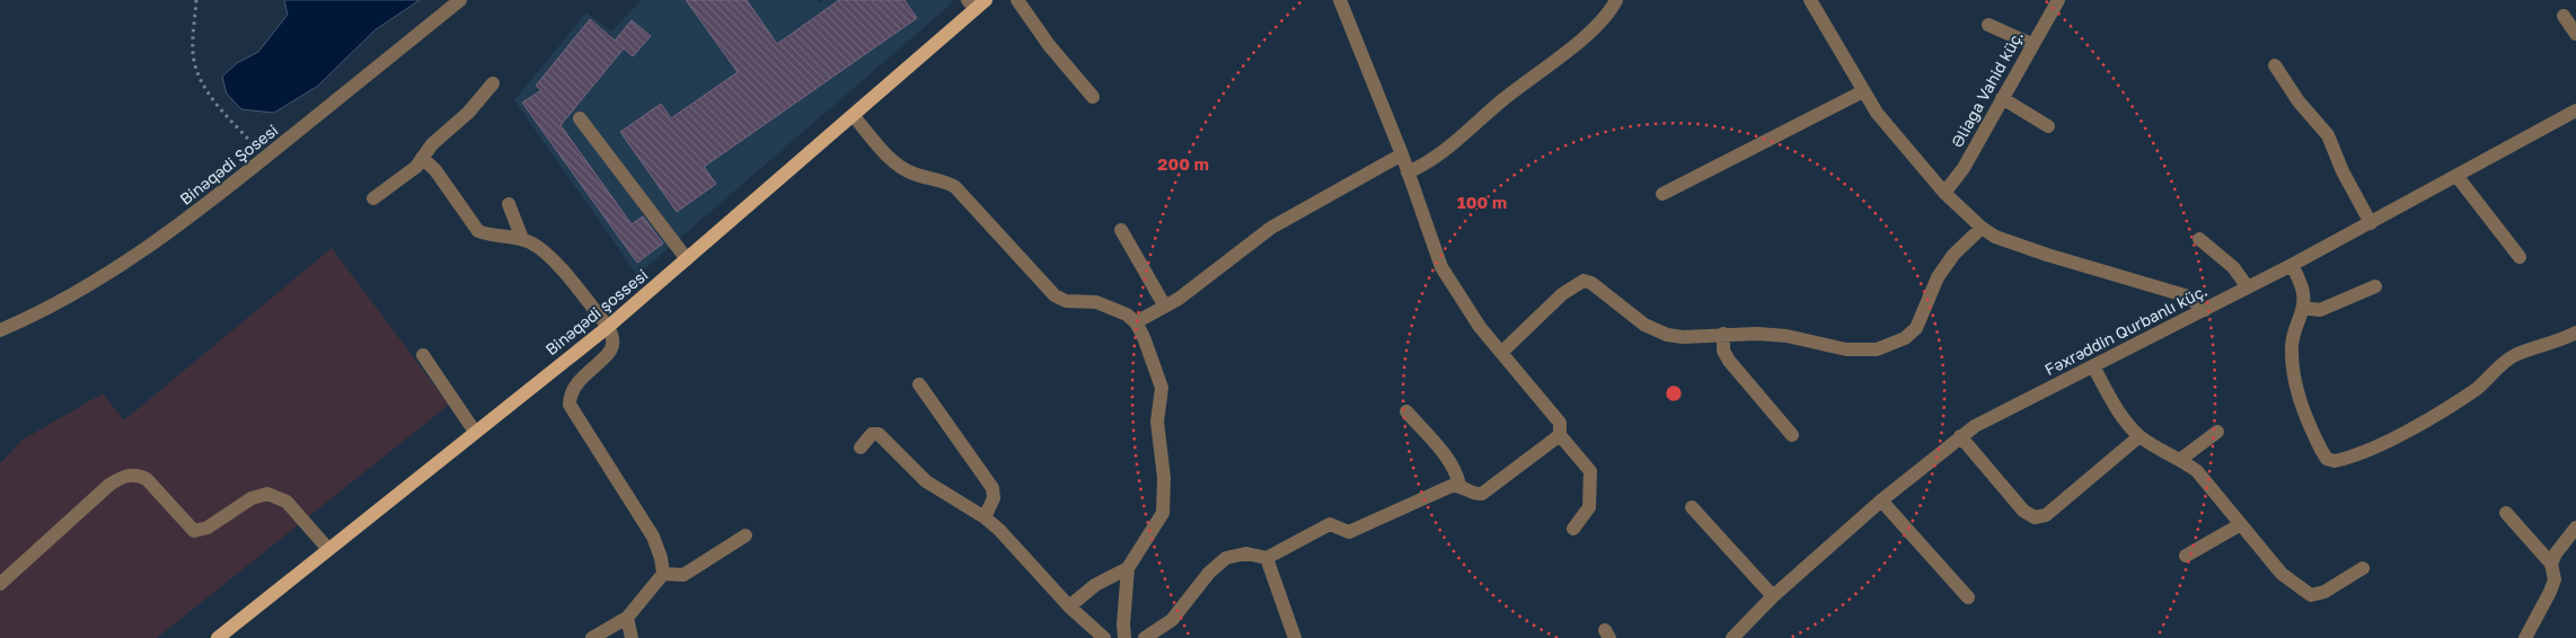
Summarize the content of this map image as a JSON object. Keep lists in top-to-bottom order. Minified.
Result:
{"streets":{"main road":["Binəqədi şossesi"],"street":["Əliağa Vahid küç.","Binəqədi Şosesi","Fəxrəddin Qurbanlı küç."]},"rings":["200 m","100 m"]}
